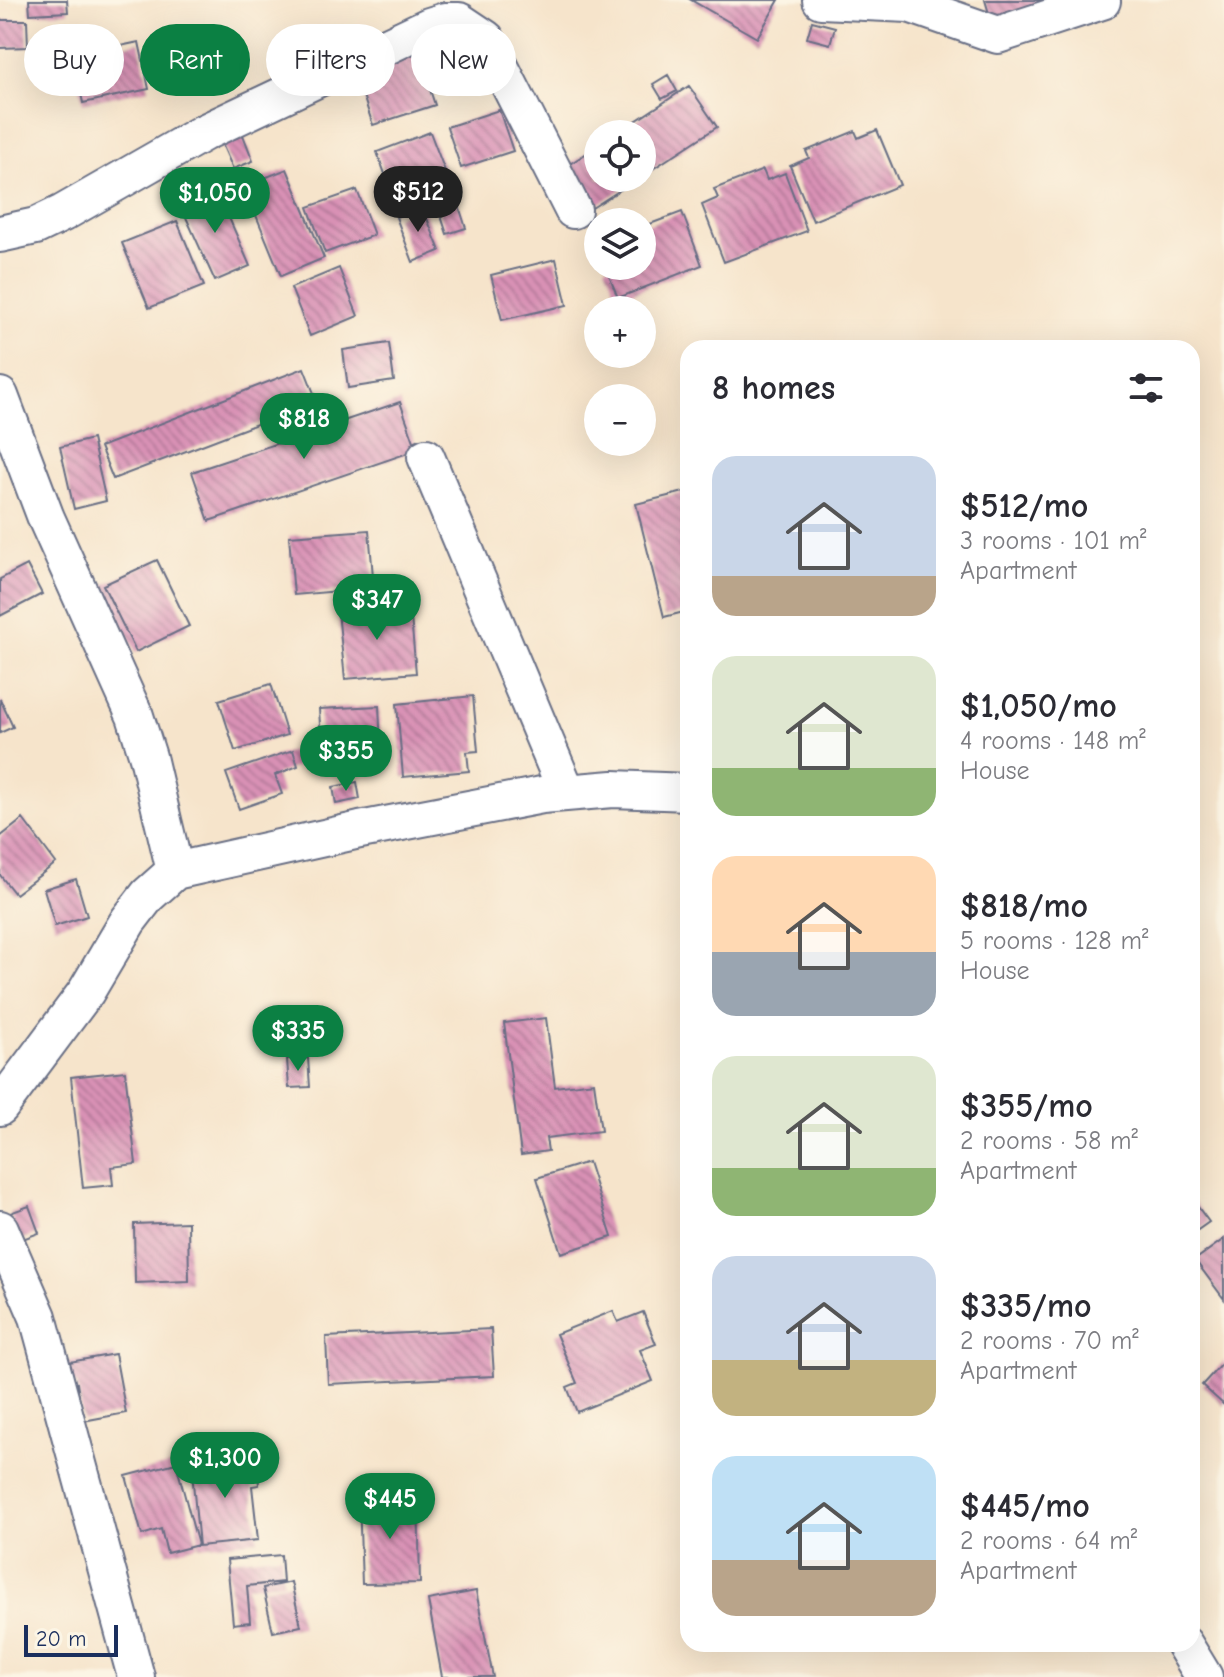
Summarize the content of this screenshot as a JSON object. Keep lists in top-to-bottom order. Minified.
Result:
{"scale_bar":"20 m","page":{"chip":["Buy","Rent","Filters","New"],"map_buttons":["+","−"],"price":["$512","$1,050","$818","$347","$355","$335","$1,300","$445"],"heading":"8 homes","list":[{"name":"$512/mo","note":"3 rooms · 101 m² · Apartment"},{"name":"$1,050/mo","note":"4 rooms · 148 m² · House"},{"name":"$818/mo","note":"5 rooms · 128 m² · House"},{"name":"$355/mo","note":"2 rooms · 58 m² · Apartment"},{"name":"$335/mo","note":"2 rooms · 70 m² · Apartment"},{"name":"$445/mo","note":"2 rooms · 64 m² · Apartment"}],"scale":"20 m"}}
